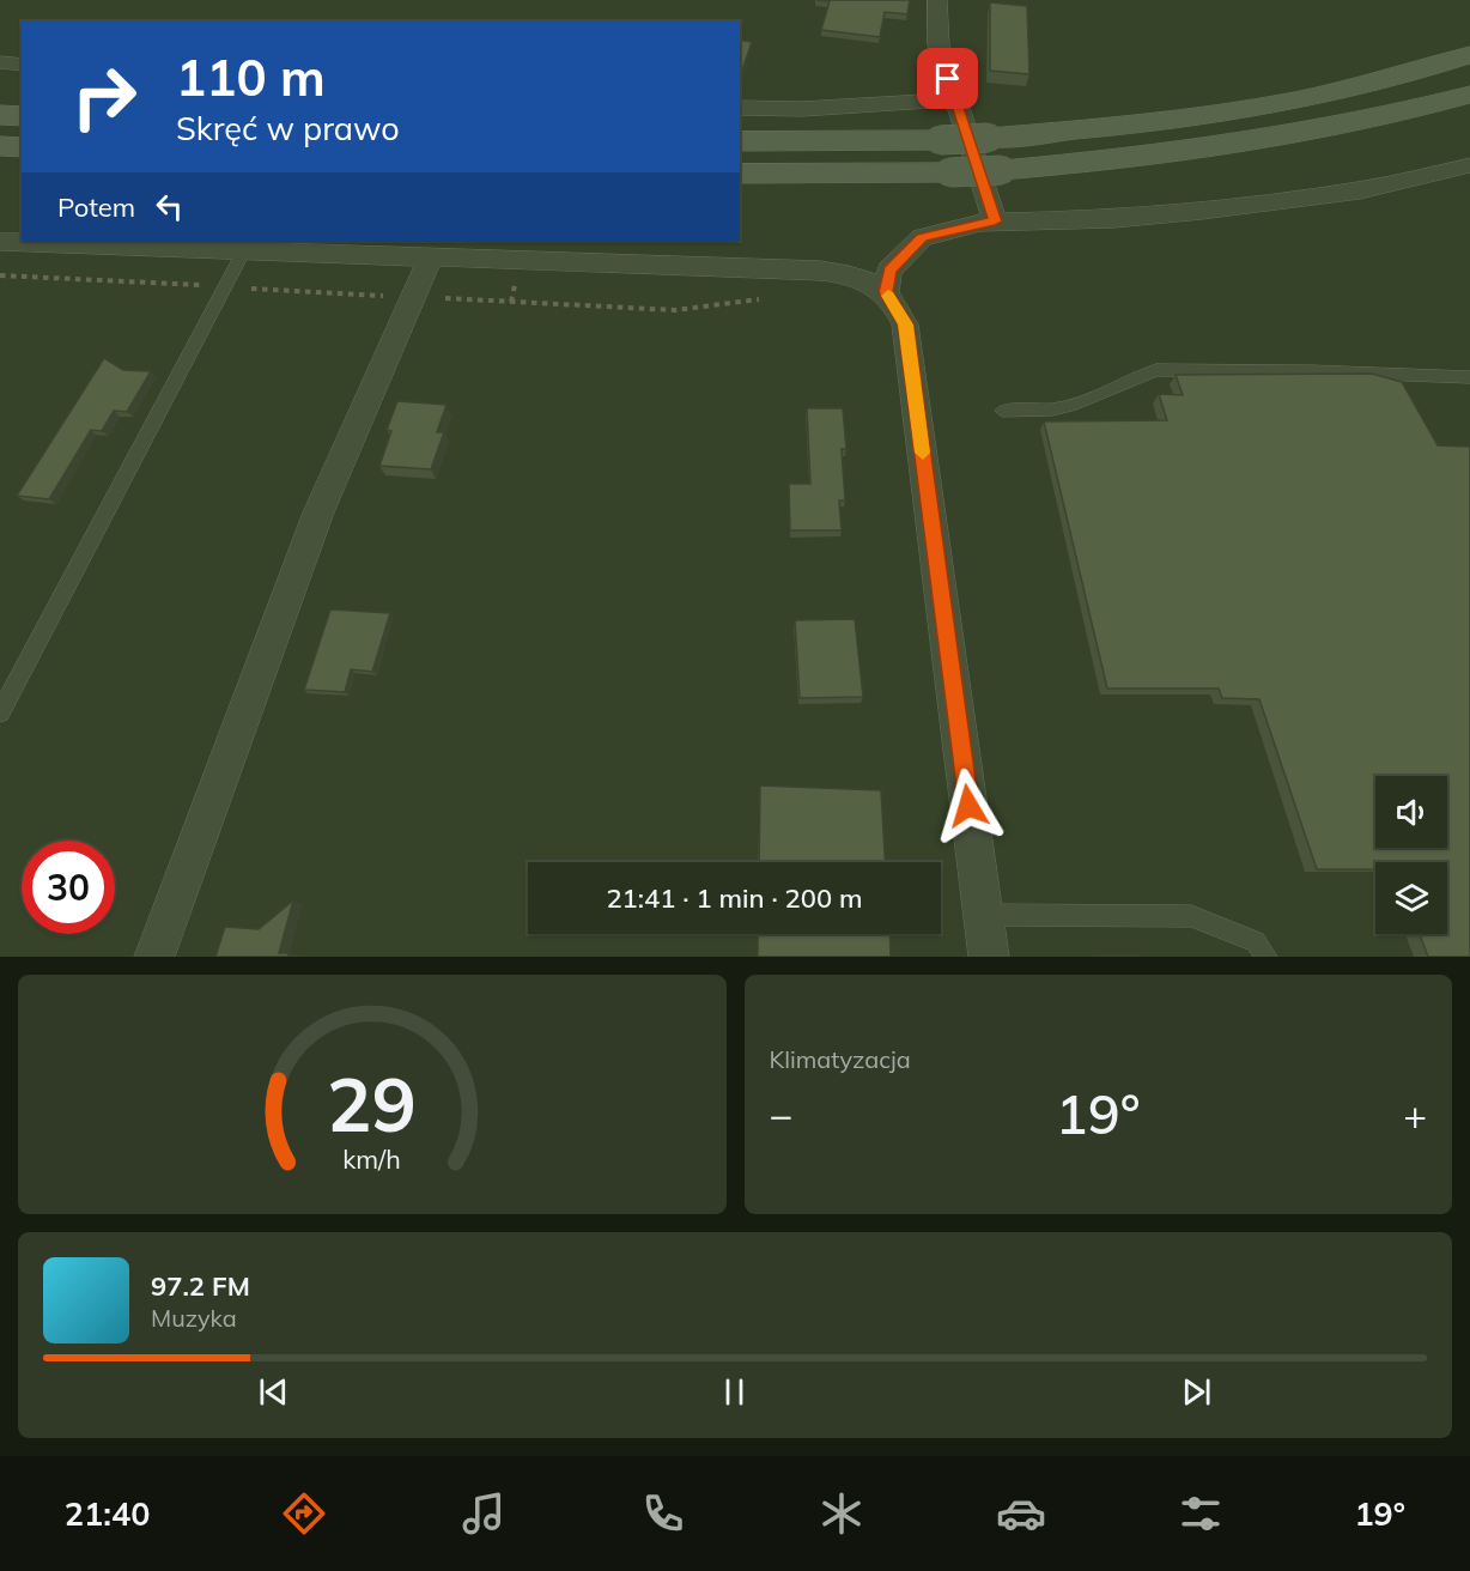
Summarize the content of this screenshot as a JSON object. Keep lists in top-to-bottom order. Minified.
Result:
{"page":{"turn":["110 m","Skręć w prawo"],"then":"Potem","limit":"30","trip":"21:41 · 1 min · 200 m","tile":"Klimatyzacja","heat":["−","19°","+"],"song":["97.2 FM","Muzyka"],"tabs":["21:40","19°"],"gauge":["29","km/h"]}}
